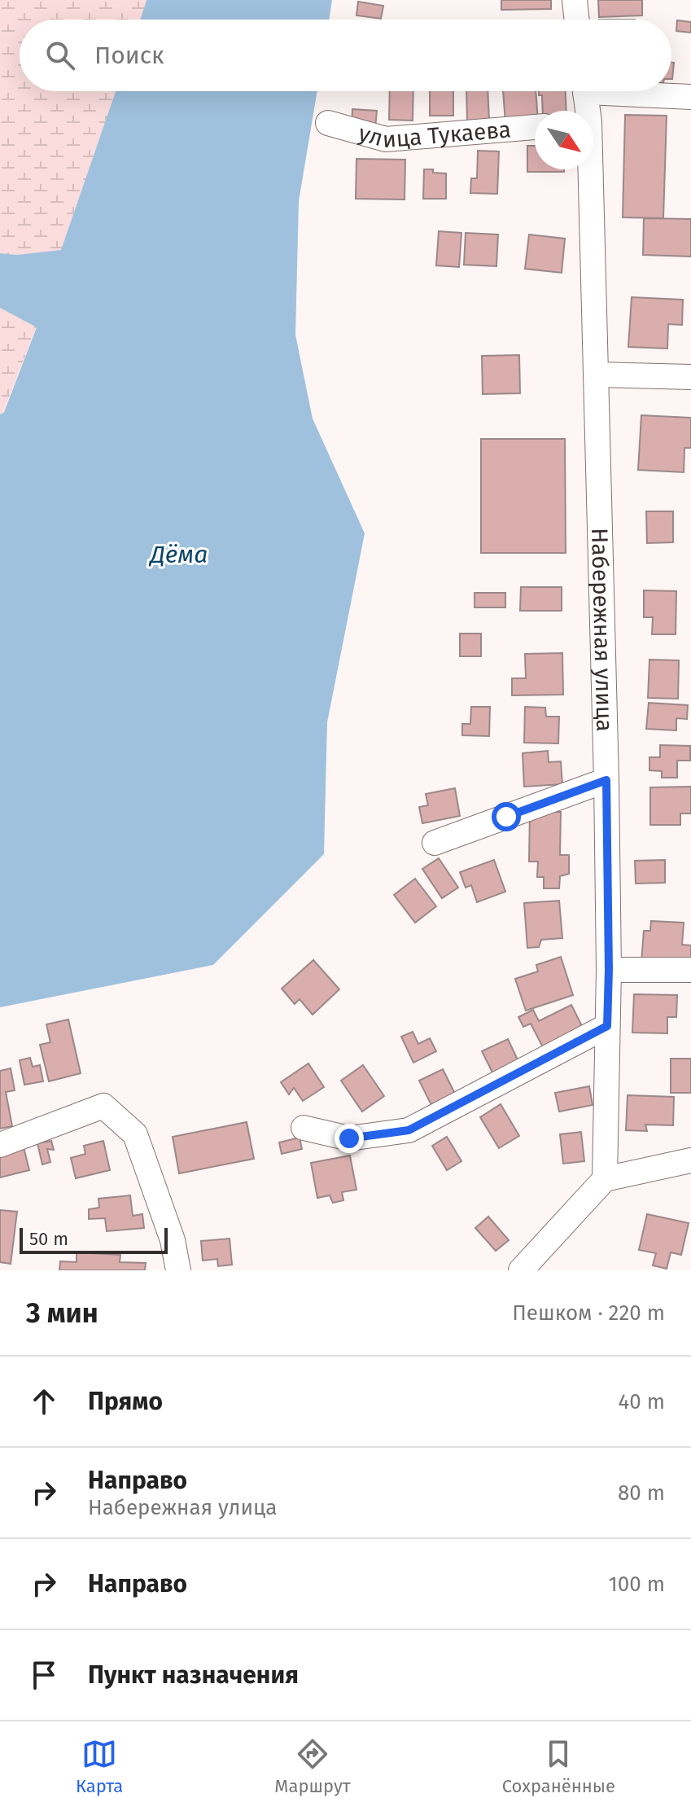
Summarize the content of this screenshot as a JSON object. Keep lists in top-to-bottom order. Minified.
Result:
{"streets":{"street":["улица Тукаева","Набережная улица"]},"water":["Дёма"],"scale_bar":"50 m","north":"bottom right","page":{"search":"Поиск","scale":"50 m","heading":["3 мин","Пешком · 220 m"],"list":[["Прямо","40 m"],["Направо","Набережная улица","80 m"],["Направо","100 m"],"Пункт назначения"],"nav":["Карта","Маршрут","Сохранённые"]}}
